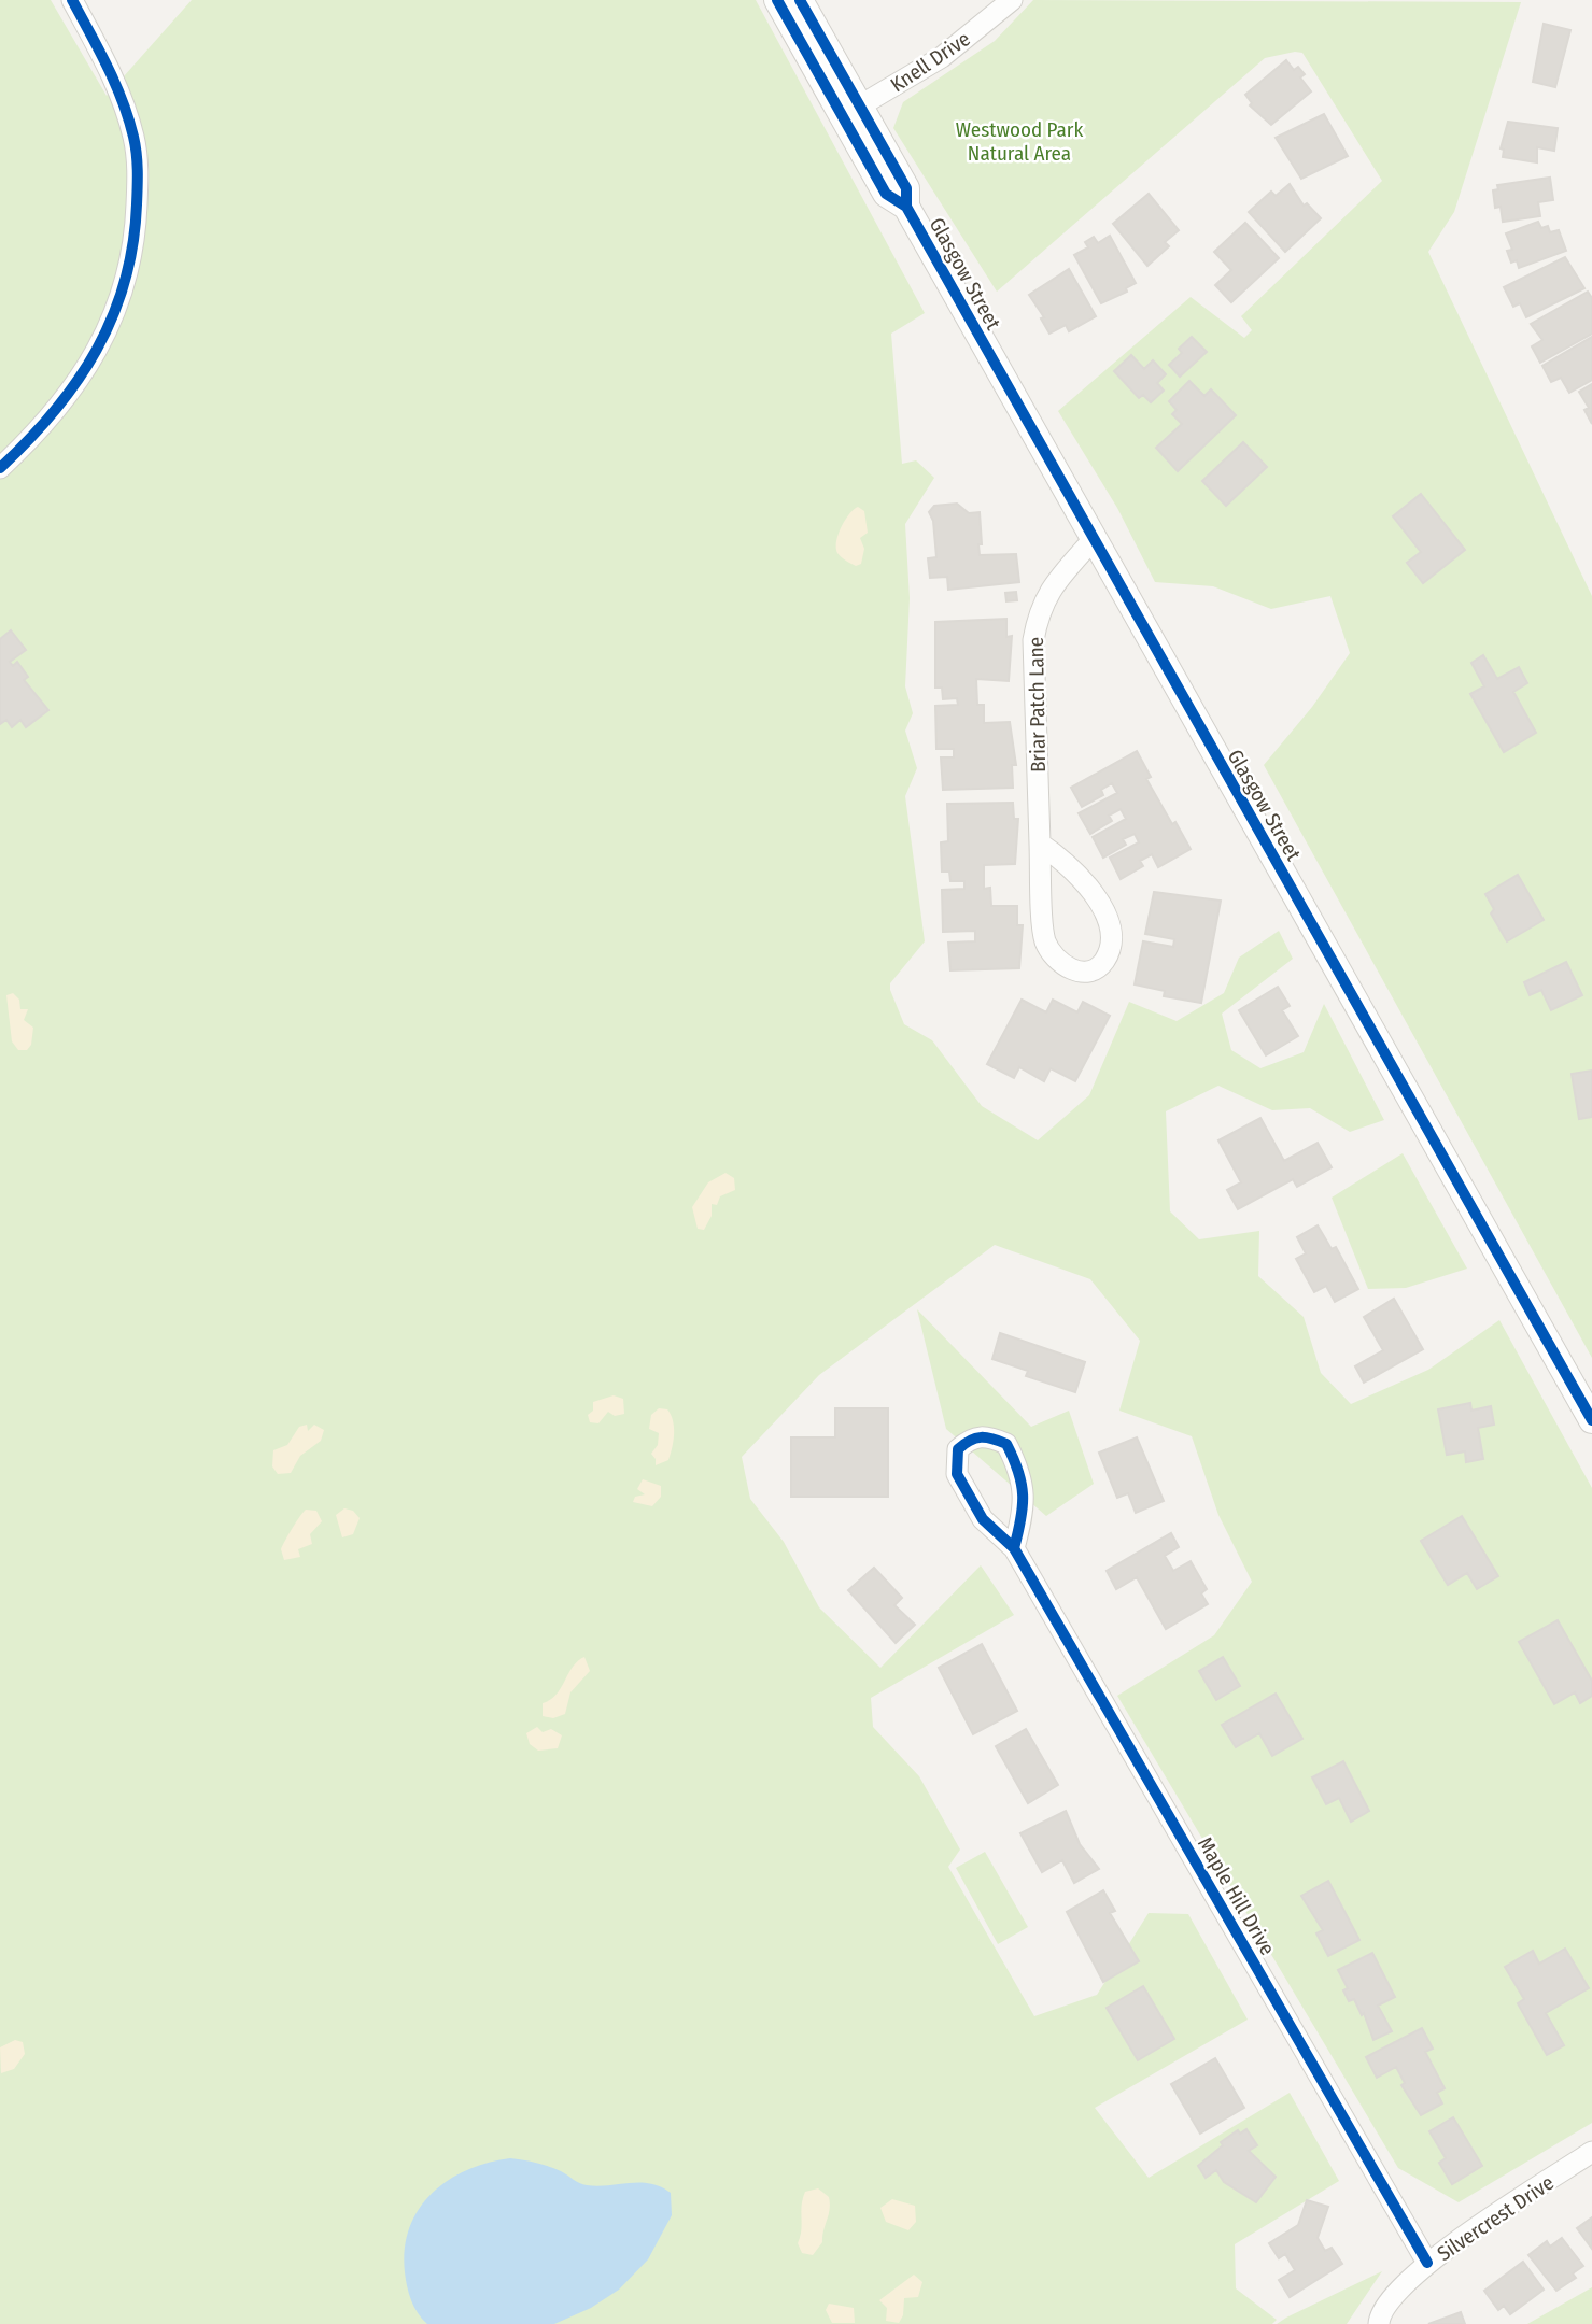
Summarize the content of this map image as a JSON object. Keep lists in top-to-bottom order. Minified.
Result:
{"streets":{"street":["Knell Drive","Glasgow Street","Briar Patch Lane","Maple Hill Drive","Silvercrest Drive"]},"crossings":[["Knell Drive","Glasgow Street"],["Glasgow Street","Briar Patch Lane"],["Maple Hill Drive","Silvercrest Drive"]],"parks":["Westwood Park Natural Area"]}
